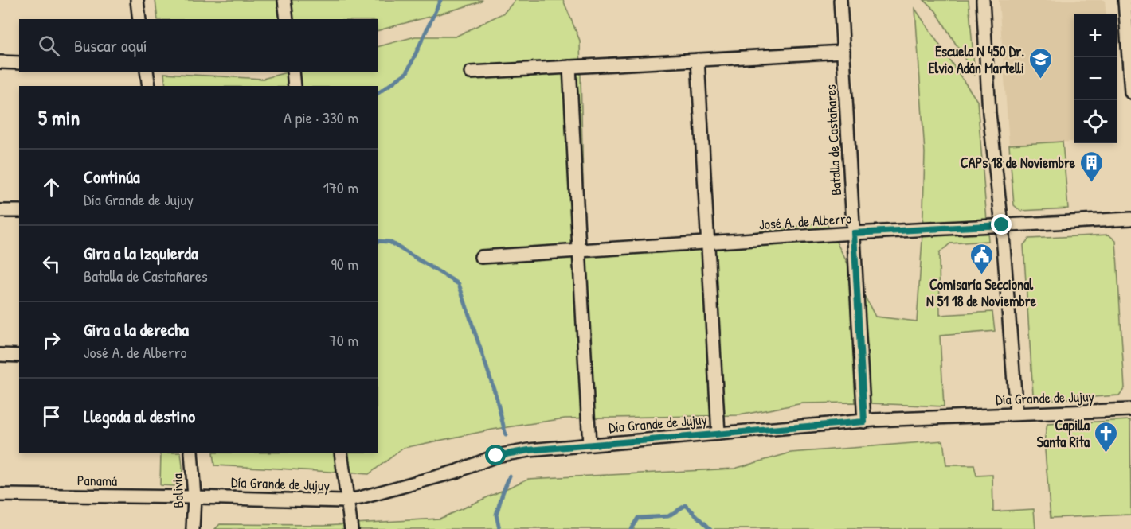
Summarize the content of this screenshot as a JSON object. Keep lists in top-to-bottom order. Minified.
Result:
{"streets":{"street":["Batalla de Castañares","José A. de Alberro","Día Grande de Jujuy","Panamá","Bolivia"]},"crossings":[["Batalla de Castañares","José A. de Alberro"],["Batalla de Castañares","Día Grande de Jujuy"],["Día Grande de Jujuy","Panamá"],["Día Grande de Jujuy","Bolivia"],["Panamá","Bolivia"]],"places":{"school or university":["Escuela N 450 Dr. Elvio Adán Martelli"],"building":["CAPs 18 de Noviembre"],"public building":["Comisaría Seccional N 51 18 de Noviembre"],"church":["Capilla Santa Rita"]},"page":{"map_buttons":["+","−"],"search":"Buscar aquí","heading":["5 min","A pie · 330 m"],"list":[["Continúa","Día Grande de Jujuy","170 m"],["Gira a la izquierda","Batalla de Castañares","90 m"],["Gira a la derecha","José A. de Alberro","70 m"],"Llegada al destino"]}}
